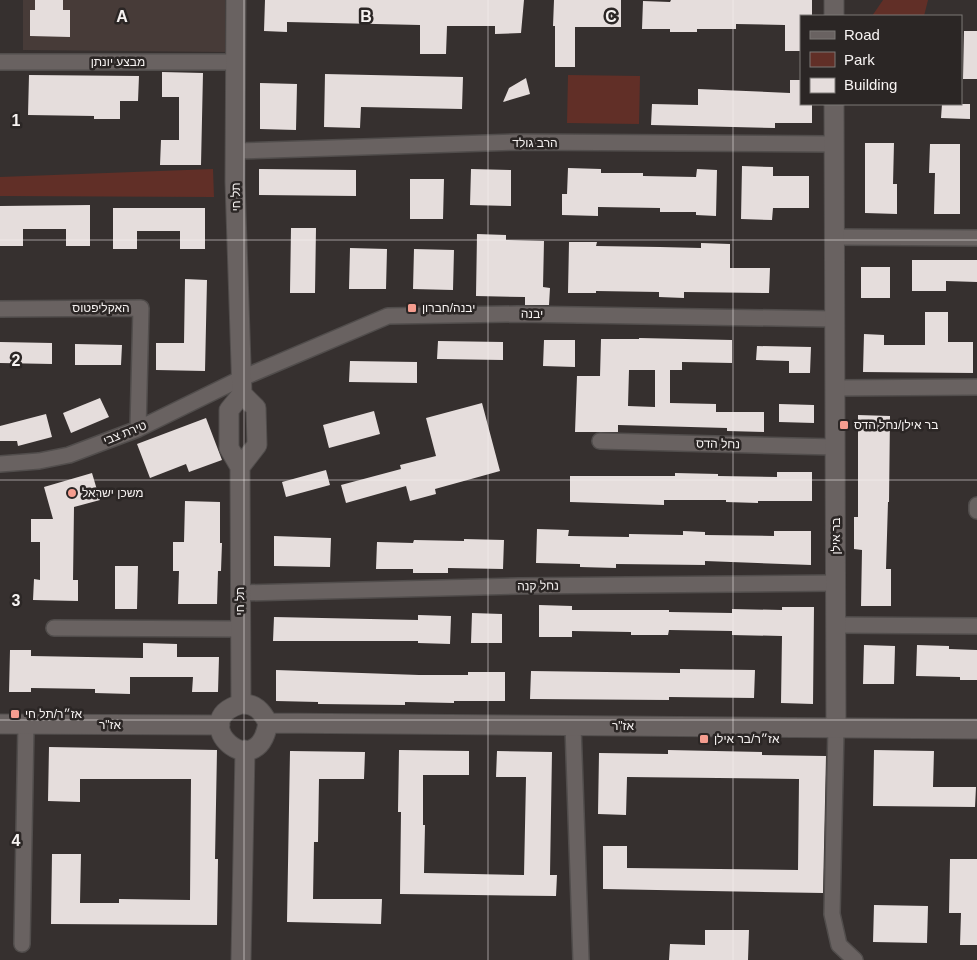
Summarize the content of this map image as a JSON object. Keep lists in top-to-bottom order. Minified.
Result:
{"streets":{"street":["מבצע יונתן","הרב גולד","תל חי","האקליפטוס","יבנה","טירת צבי","נחל הדס","בר אילן","נחל קנה","אז\"ר"]},"crossings":[["מבצע יונתן","תל חי"],["הרב גולד","תל חי"],["הרב גולד","בר אילן"],["תל חי","יבנה"],["תל חי","טירת צבי"],["תל חי","נחל קנה"],["תל חי","אז\"ר"],["האקליפטוס","טירת צבי"],["יבנה","טירת צבי"],["יבנה","בר אילן"],["נחל הדס","בר אילן"],["בר אילן","נחל קנה"],["בר אילן","אז\"ר"]],"places":{"transit":["יבנה/חברון","בר אילן/נחל הדס","אז״ר/תל חי","אז״ר/בר אילן"],"other":["משכן ישראל"]},"legend":["Road","Park","Building"],"grid":{"columns":["A","B","C"],"rows":["1","2","3","4"]}}
